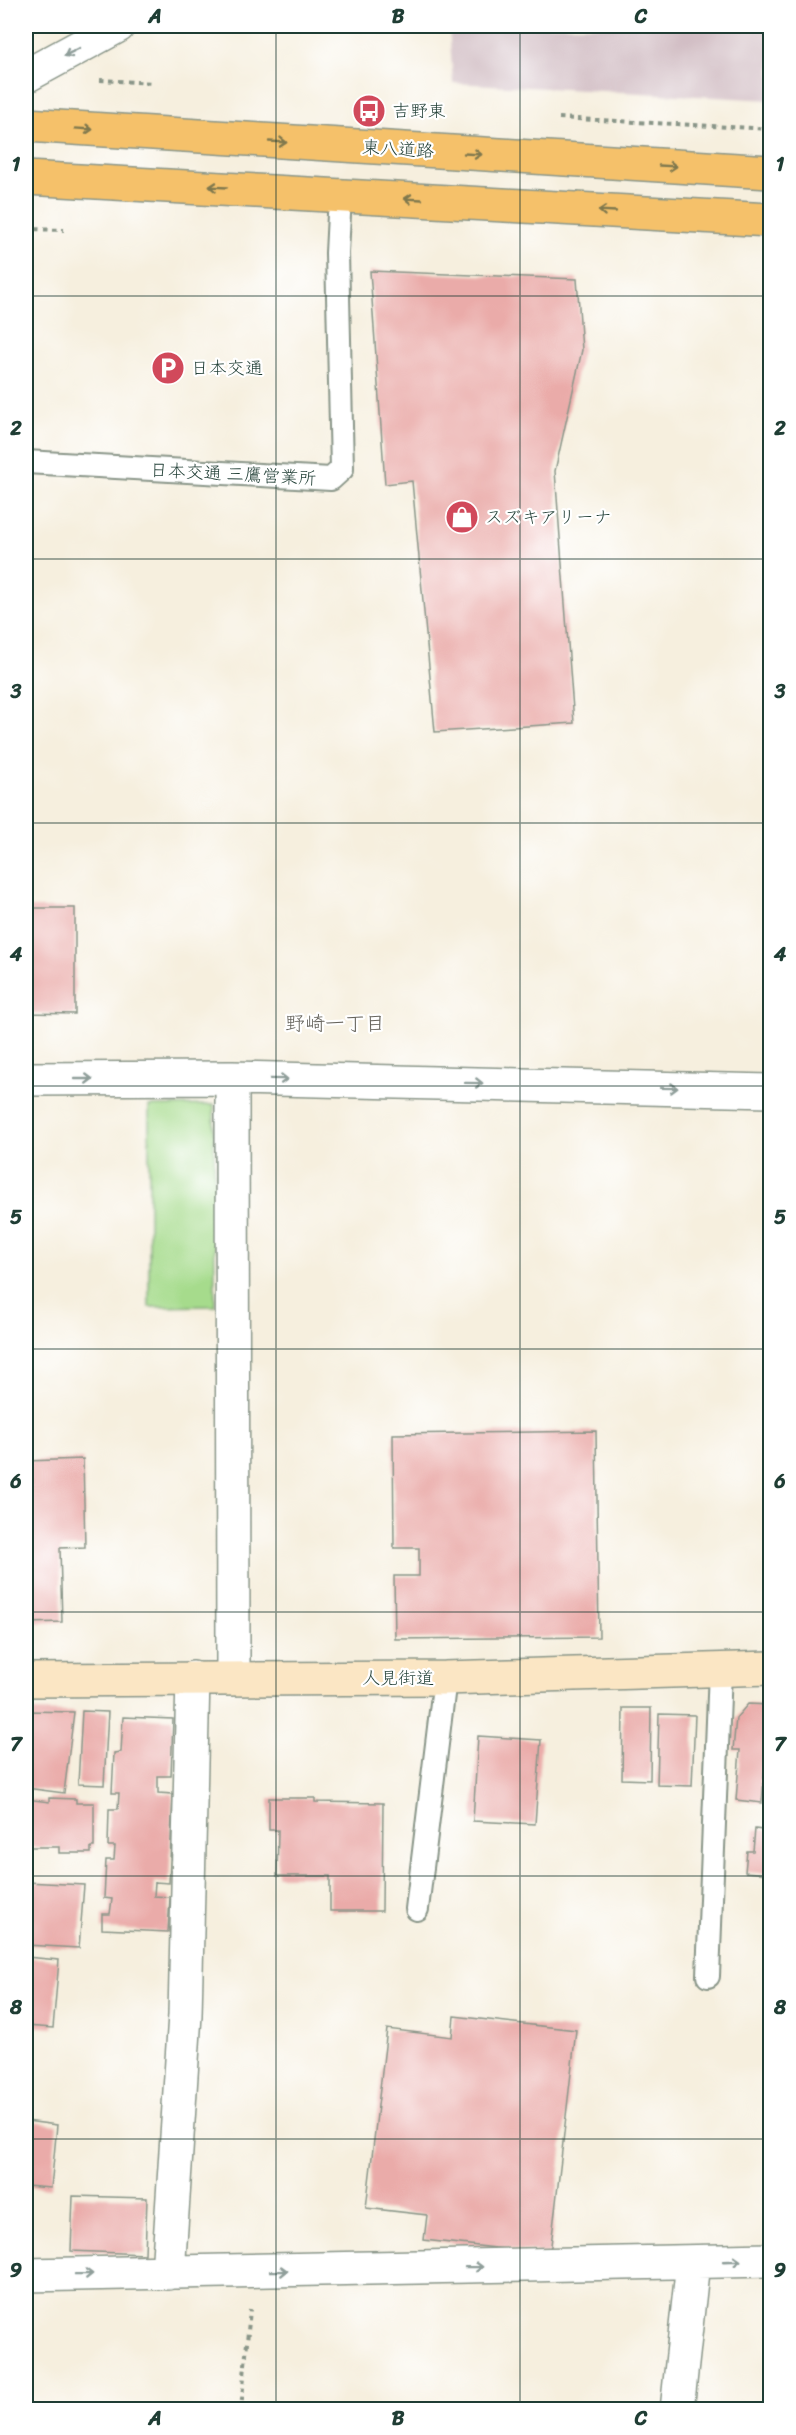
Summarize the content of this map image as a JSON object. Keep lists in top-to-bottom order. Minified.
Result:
{"streets":{"main road":["東八道路","人見街道"],"lane":["日本交通 三鷹営業所"]},"districts":["野崎一丁目"],"places":{"bus stop":["吉野東"],"parking":["日本交通"],"shop":["スズキアリーナ"]},"grid":{"columns":["A","B","C"],"rows":["1","2","3","4","5","6","7","8","9"]}}
